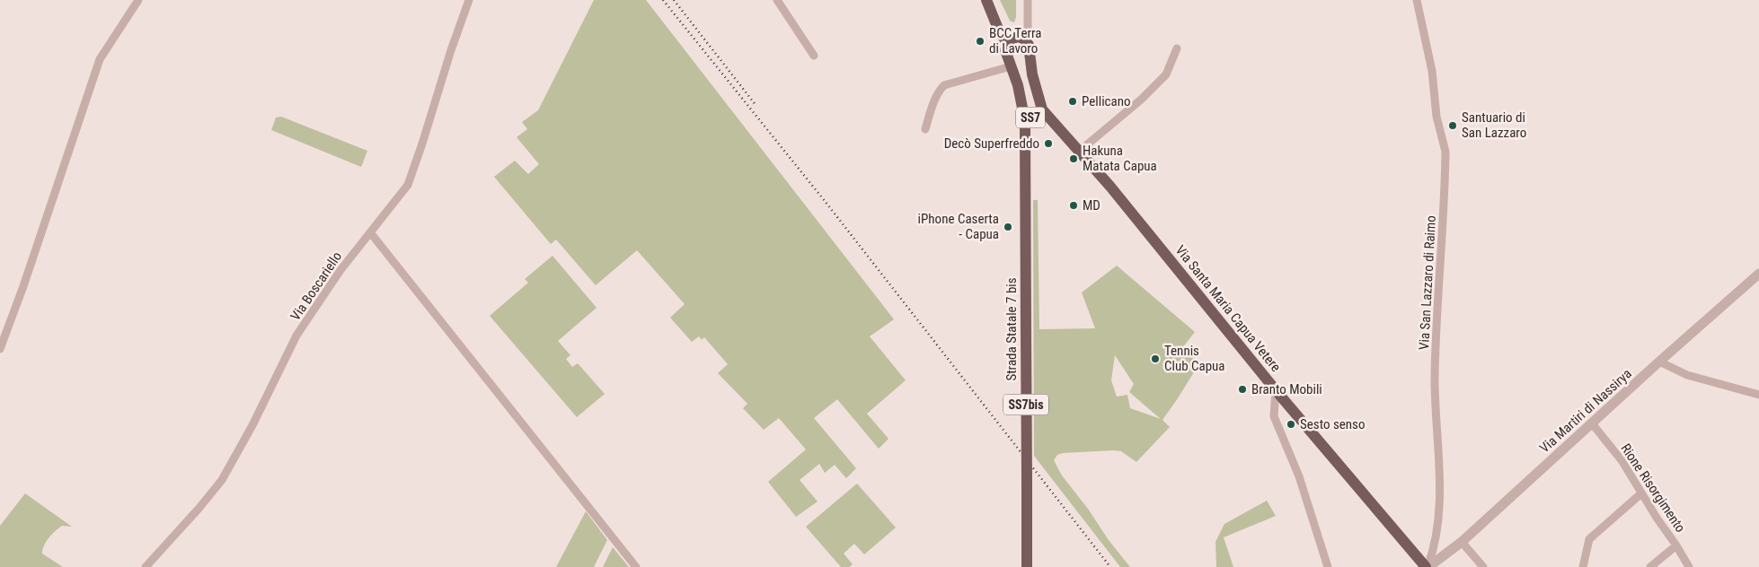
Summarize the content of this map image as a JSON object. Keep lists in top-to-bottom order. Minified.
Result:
{"streets":{"main road":["SS7","Via Santa Maria Capua Vetere","Strada Statale 7 bis","SS7bis"],"street":["Via San Lazzaro di Raimo","Via Boscariello","Via Martiri di Nassirya","Rione Risorgimento"]},"crossings":[["SS7","Via Santa Maria Capua Vetere"],["SS7","Strada Statale 7 bis"],["Via San Lazzaro di Raimo","Via Santa Maria Capua Vetere"],["Via San Lazzaro di Raimo","Via Martiri di Nassirya"],["Via Santa Maria Capua Vetere","Via Martiri di Nassirya"],["Via Martiri di Nassirya","Rione Risorgimento"]],"places":["BCC Terra di Lavoro","Pellicano","Santuario di San Lazzaro","Decò Superfreddo","Hakuna Matata Capua","MD","iPhone Caserta - Capua","Tennis Club Capua","Branto Mobili","Sesto senso"]}
